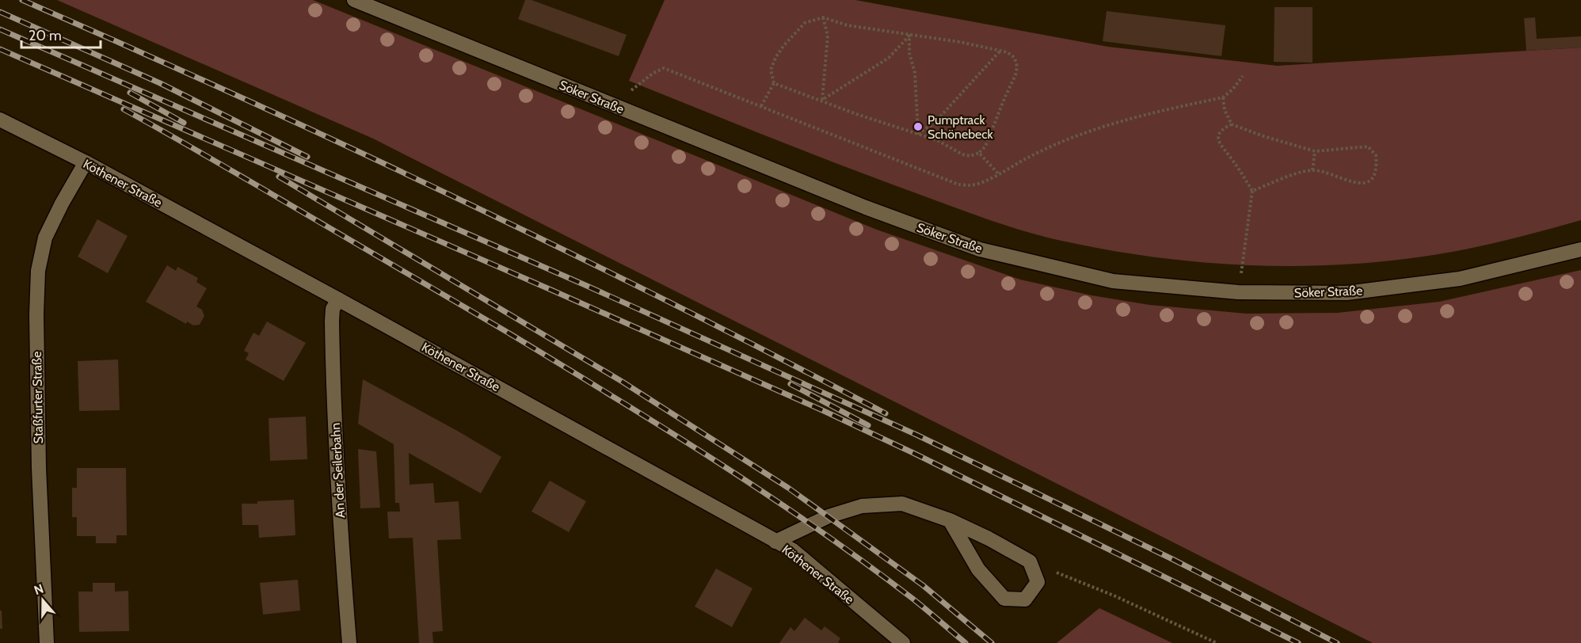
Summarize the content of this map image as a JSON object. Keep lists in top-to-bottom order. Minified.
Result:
{"streets":{"street":["Söker Straße","Köthener Straße","Staßfurter Straße","An der Seilerbahn"]},"crossings":[["Köthener Straße","Staßfurter Straße"],["Köthener Straße","An der Seilerbahn"]],"places":["Pumptrack Schönebeck"],"scale_bar":"20 m","north":"top"}
